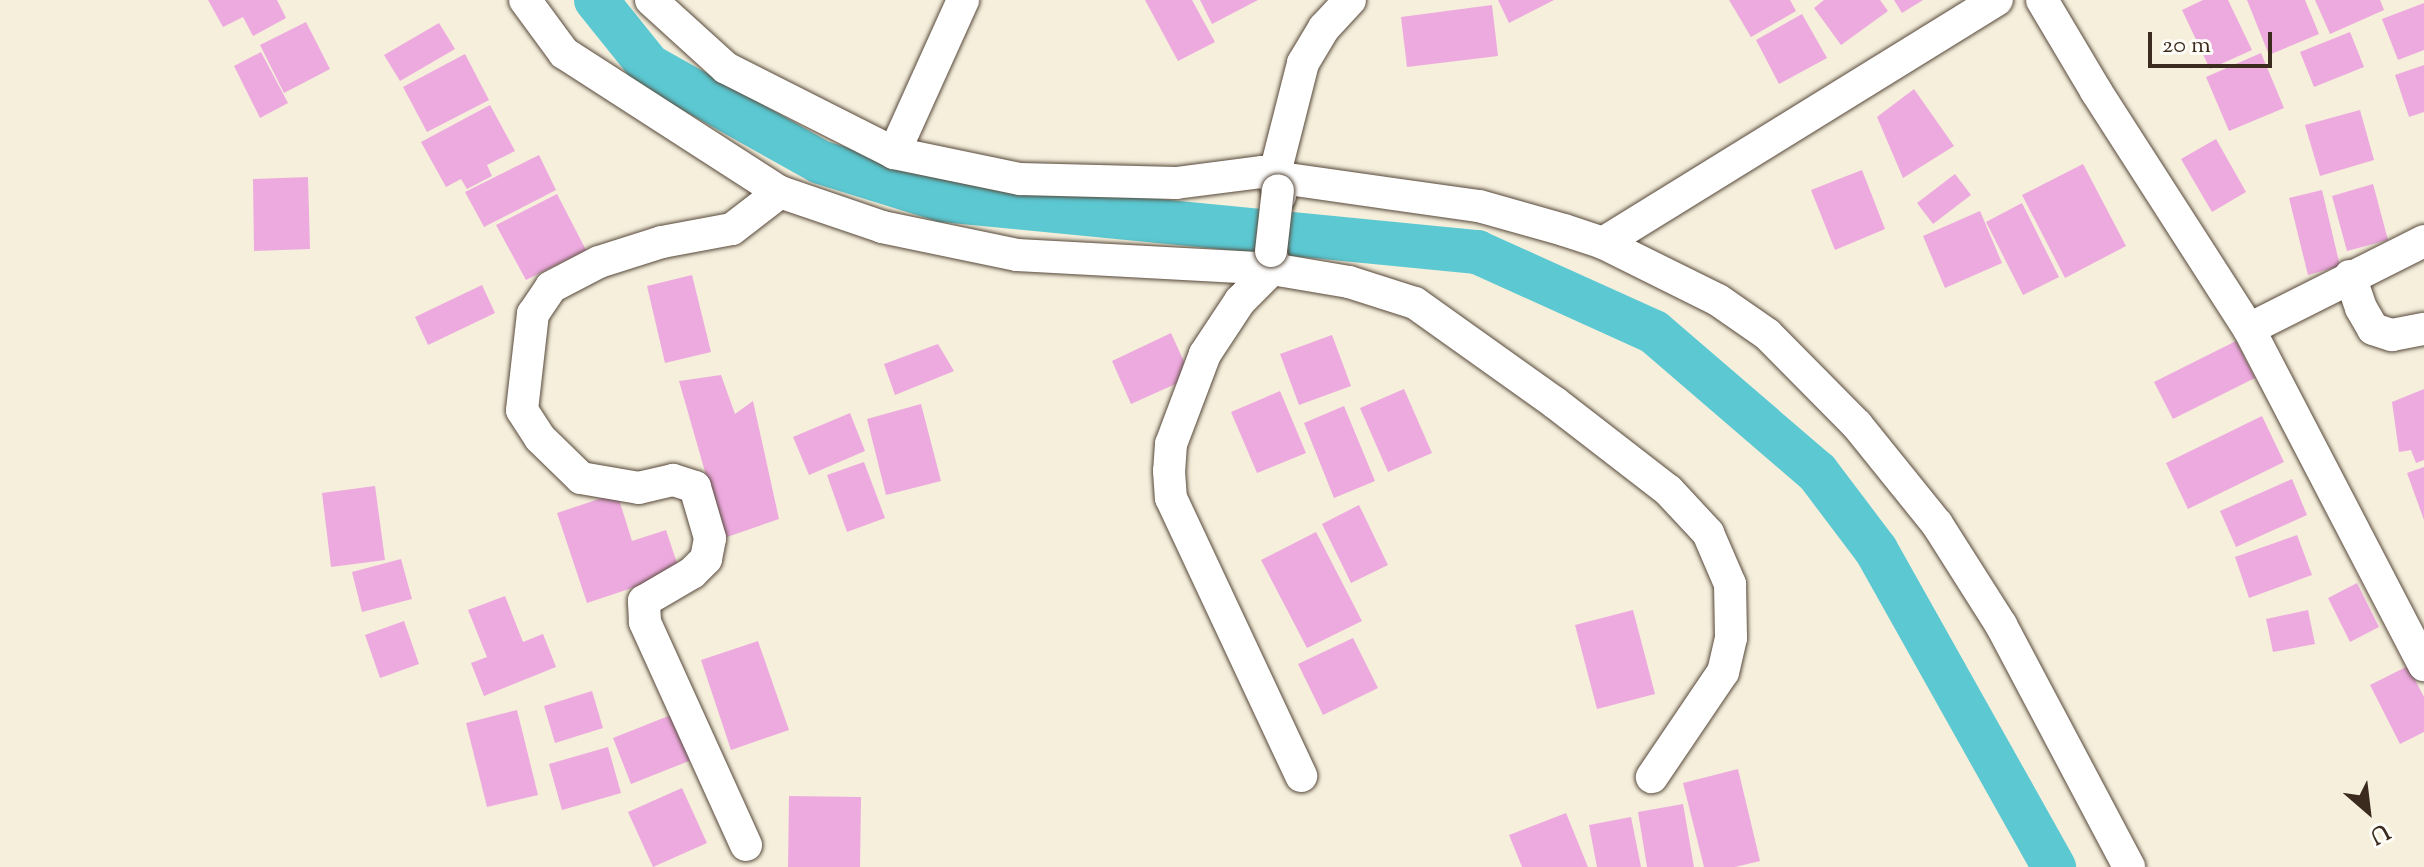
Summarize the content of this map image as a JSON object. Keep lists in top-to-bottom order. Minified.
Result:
{"scale_bar":"20 m","north":"bottom right"}
